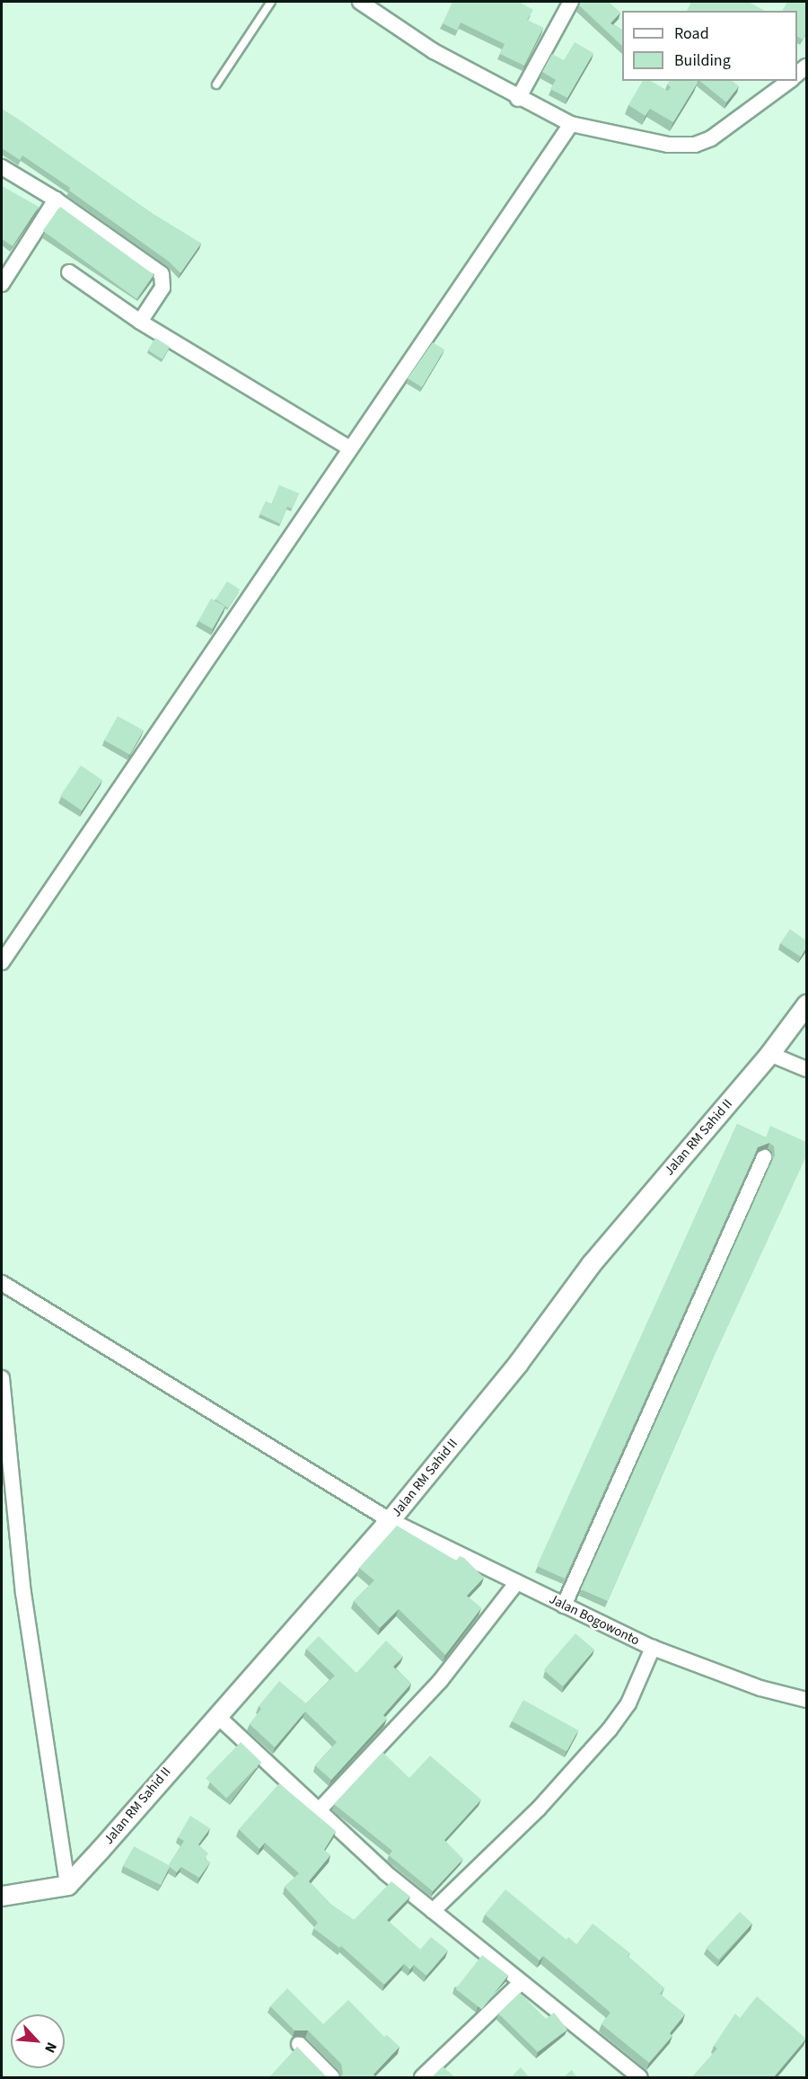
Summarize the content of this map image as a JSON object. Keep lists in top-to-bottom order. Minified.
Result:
{"streets":{"street":["Jalan RM Sahid II","Jalan Bogowonto"]},"crossings":[["Jalan RM Sahid II","Jalan Bogowonto"]],"legend":["Road","Building"],"north":"bottom right"}
